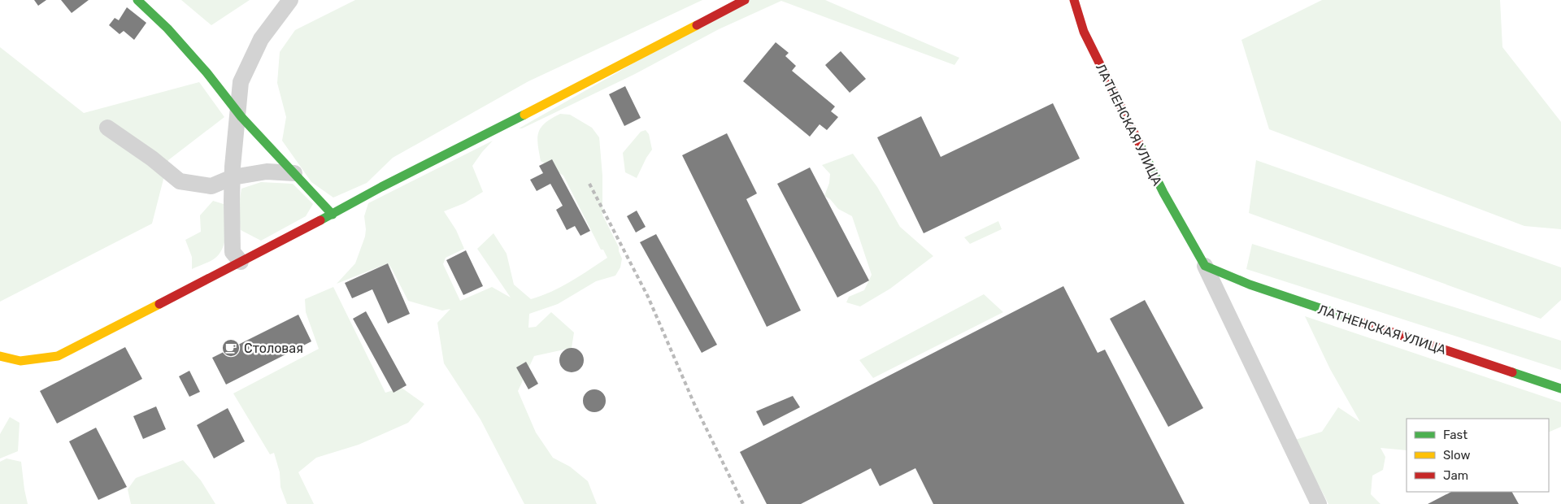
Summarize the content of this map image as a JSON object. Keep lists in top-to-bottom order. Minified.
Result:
{"streets":{"street":["ЛАТНЕНСКАЯ УЛИЦА"]},"places":{"cafe":["Столовая"]},"legend":["Fast","Slow","Jam"]}
